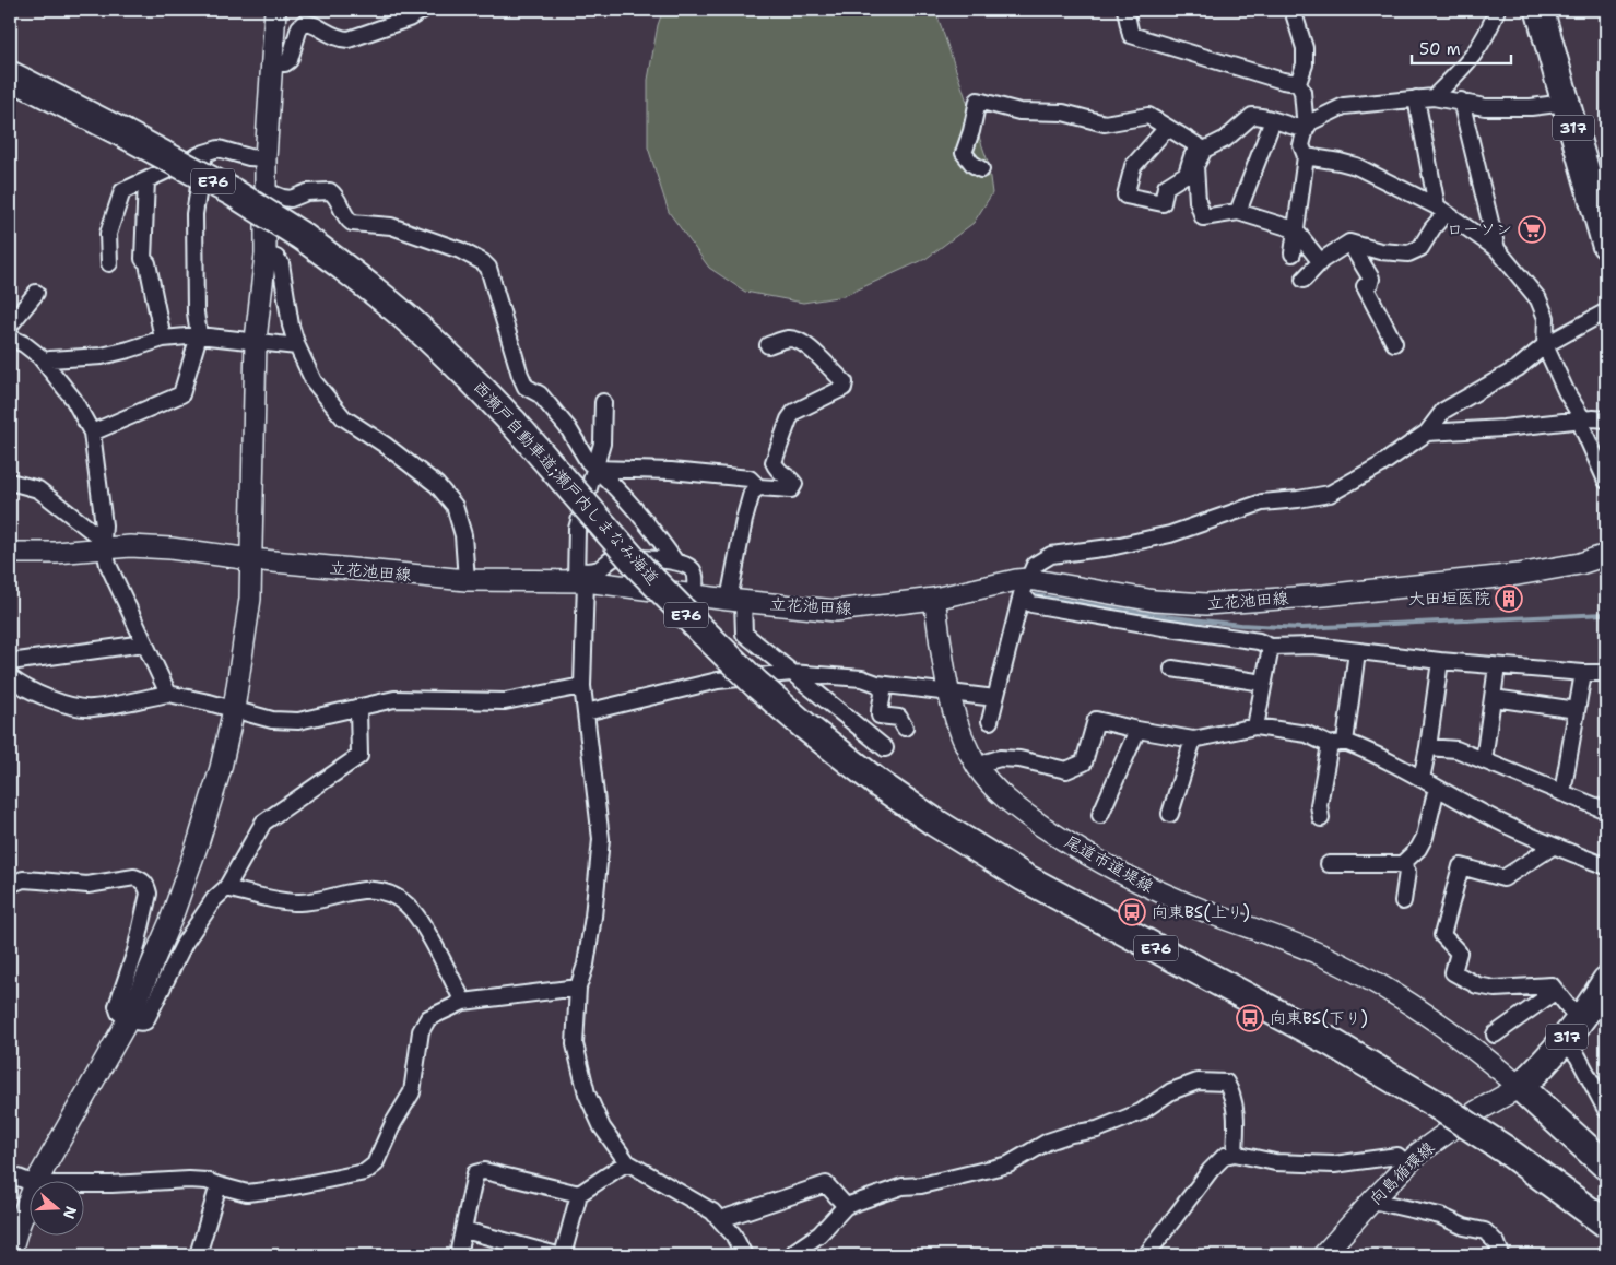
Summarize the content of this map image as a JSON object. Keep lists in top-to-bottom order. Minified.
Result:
{"streets":{"highway":["317","E76","西瀬戸自動車道;瀬戸内しまなみ海道"],"street":["立花池田線","尾道市道堤線","向島循環線"]},"crossings":[["317","尾道市道堤線"],["317","向島循環線"],["立花池田線","尾道市道堤線"],["尾道市道堤線","向島循環線"]],"places":{"supermarket":["ローソン"],"building":["大田垣医院"],"bus stop":["向東BS(上り)","向東BS(下り)"]},"scale_bar":"50 m","north":"right"}
